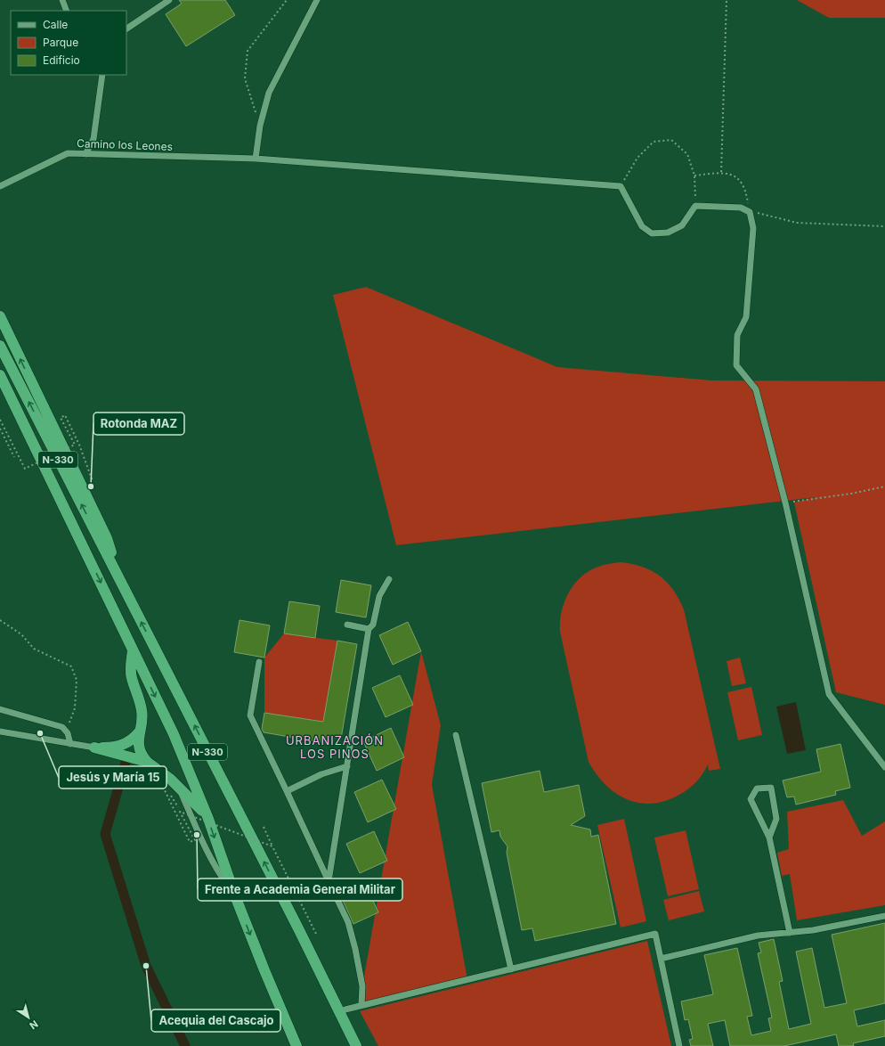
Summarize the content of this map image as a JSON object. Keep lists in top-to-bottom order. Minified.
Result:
{"streets":{"highway":["N-330"],"street":["Camino los Leones"]},"districts":["URBANIZACIÓN LOS PINOS"],"places":["Rotonda MAZ","Jesús y María 15","Frente a Academia General Militar","Acequia del Cascajo"],"legend":["Calle","Parque","Edificio"],"north":"bottom right"}
